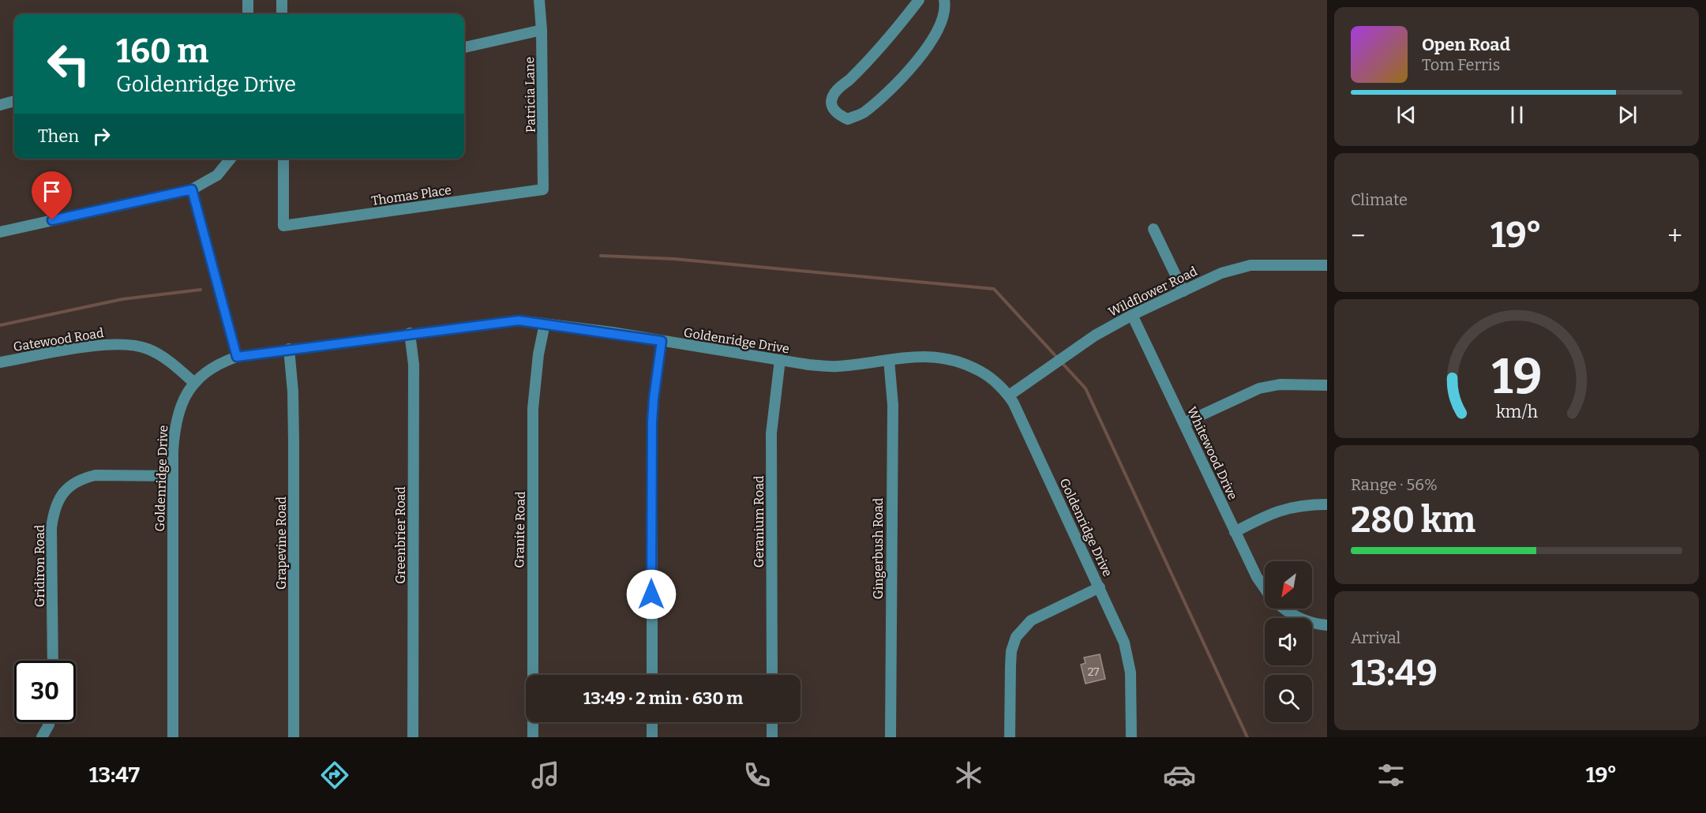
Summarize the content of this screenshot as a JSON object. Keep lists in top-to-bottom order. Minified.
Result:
{"streets":{"street":["Patricia Lane","Thomas Place","Wildflower Road","Gatewood Road","Goldenridge Drive","Whitewood Drive","Geranium Road","Granite Road","Greenbrier Road","Grapevine Road","Gingerbush Road","Gridiron Road"]},"crossings":[["Patricia Lane","Thomas Place"],["Wildflower Road","Goldenridge Drive"],["Wildflower Road","Whitewood Drive"],["Gatewood Road","Goldenridge Drive"],["Goldenridge Drive","Geranium Road"],["Goldenridge Drive","Granite Road"],["Goldenridge Drive","Greenbrier Road"],["Goldenridge Drive","Grapevine Road"],["Goldenridge Drive","Gingerbush Road"],["Goldenridge Drive","Gridiron Road"]],"house_numbers":["27"],"north":"bottom left","page":{"turn":["160 m","Goldenridge Drive"],"song":["Open Road","Tom Ferris"],"then":"Then","tile":["Climate",["Range · 56%","280 km"],["Arrival","13:49"]],"heat":["−","19°","+"],"limit":"30","trip":"13:49 · 2 min · 630 m","tabs":["13:47","19°"],"gauge":["19","km/h"]}}
